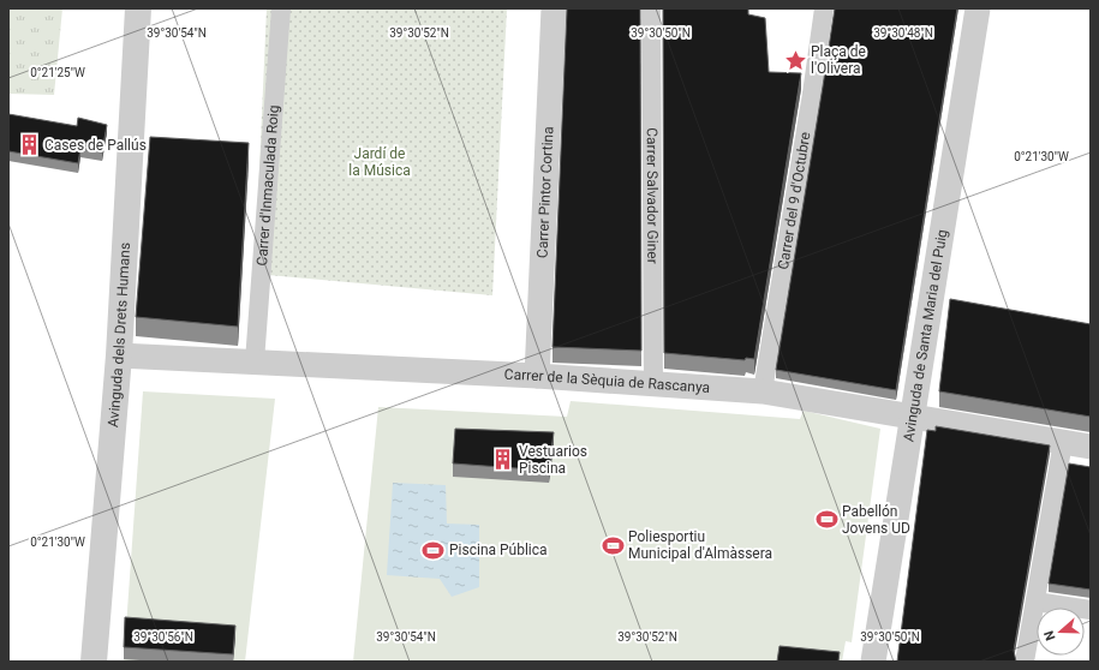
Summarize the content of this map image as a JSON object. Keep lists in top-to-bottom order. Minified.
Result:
{"streets":{"street":["Carrer d'Inmaculada Roig","Carrer Pintor Cortina","Carrer Salvador Giner","Carrer del 9 d'Octubre","Avinguda dels Drets Humans","Avinguda de Santa Maria del Puig","Carrer de la Sèquia de Rascanya"]},"crossings":[["Carrer d'Inmaculada Roig","Carrer de la Sèquia de Rascanya"],["Carrer Pintor Cortina","Carrer de la Sèquia de Rascanya"],["Carrer Salvador Giner","Carrer de la Sèquia de Rascanya"],["Carrer del 9 d'Octubre","Carrer de la Sèquia de Rascanya"],["Avinguda dels Drets Humans","Carrer de la Sèquia de Rascanya"],["Avinguda de Santa Maria del Puig","Carrer de la Sèquia de Rascanya"]],"parks":["Jardí de la Música"],"places":{"place":["Plaça de l'Olivera"],"building":["Cases de Pallús","Vestuarios Piscina"],"sports":["Pabellón Jovens UD","Poliesportiu Municipal d'Almàssera","Piscina Pública"]},"north":"left","coordinates":["39°30'54\"N","39°30'52\"N","39°30'50\"N","39°30'48\"N","0°21'25\"W","0°21'30\"W","39°30'56\"N"]}
